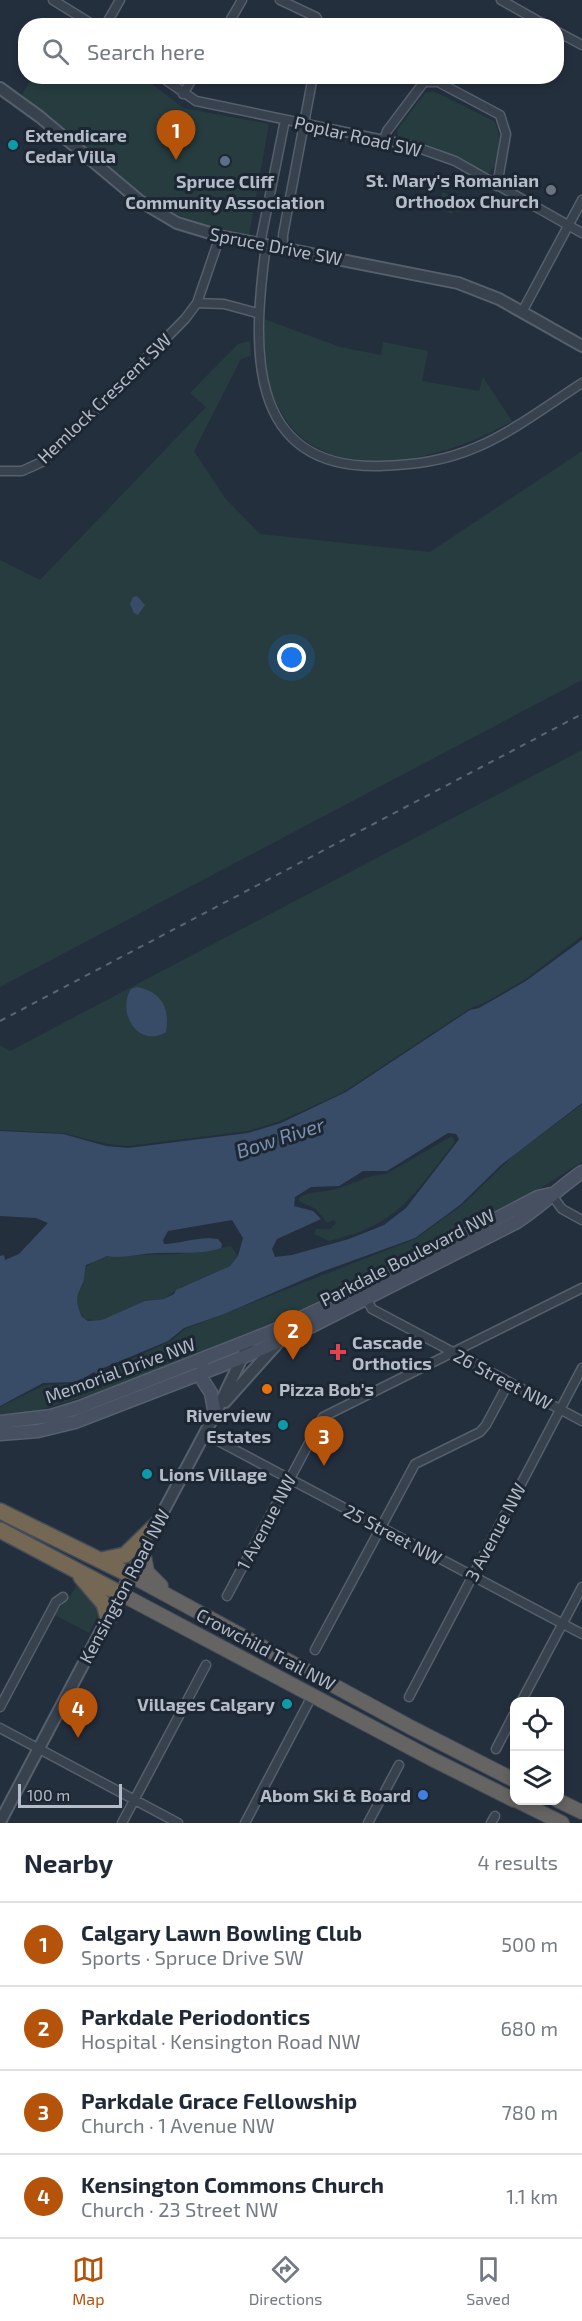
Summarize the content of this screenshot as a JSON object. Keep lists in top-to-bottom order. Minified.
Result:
{"streets":{"highway":["Crowchild Trail NW"],"main road":["Parkdale Boulevard NW","Memorial Drive NW"],"street":["Poplar Road SW","Spruce Drive SW","Hemlock Crescent SW","26 Street NW","1 Avenue NW","3 Avenue NW","25 Street NW","Kensington Road NW"]},"crossings":[["Spruce Drive SW","Hemlock Crescent SW"],["Parkdale Boulevard NW","Memorial Drive NW"],["Parkdale Boulevard NW","26 Street NW"],["Parkdale Boulevard NW","Kensington Road NW"],["Memorial Drive NW","Kensington Road NW"],["26 Street NW","1 Avenue NW"],["26 Street NW","3 Avenue NW"],["1 Avenue NW","25 Street NW"],["3 Avenue NW","25 Street NW"],["25 Street NW","Kensington Road NW"],["Kensington Road NW","Crowchild Trail NW"]],"water":["Bow River"],"places":{"other":["Extendicare Cedar Villa","Spruce Cliff Community Association","St. Mary's Romanian Orthodox Church","Pizza Bob's","Riverview Estates","Lions Village","Villages Calgary","Abom Ski & Board"],"health":["Cascade Orthotics"]},"scale_bar":"100 m","page":{"search":"Search here","pins":["1","2","3","4"],"scale":"100 m","heading":["Nearby","4 results"],"list":[{"mark":"1","name":"Calgary Lawn Bowling Club","note":"Sports · Spruce Drive SW","value":"500 m"},{"mark":"2","name":"Parkdale Periodontics","note":"Hospital · Kensington Road NW","value":"680 m"},{"mark":"3","name":"Parkdale Grace Fellowship","note":"Church · 1 Avenue NW","value":"780 m"},{"mark":"4","name":"Kensington Commons Church","note":"Church · 23 Street NW","value":"1.1 km"}],"nav":["Map","Directions","Saved"]}}
